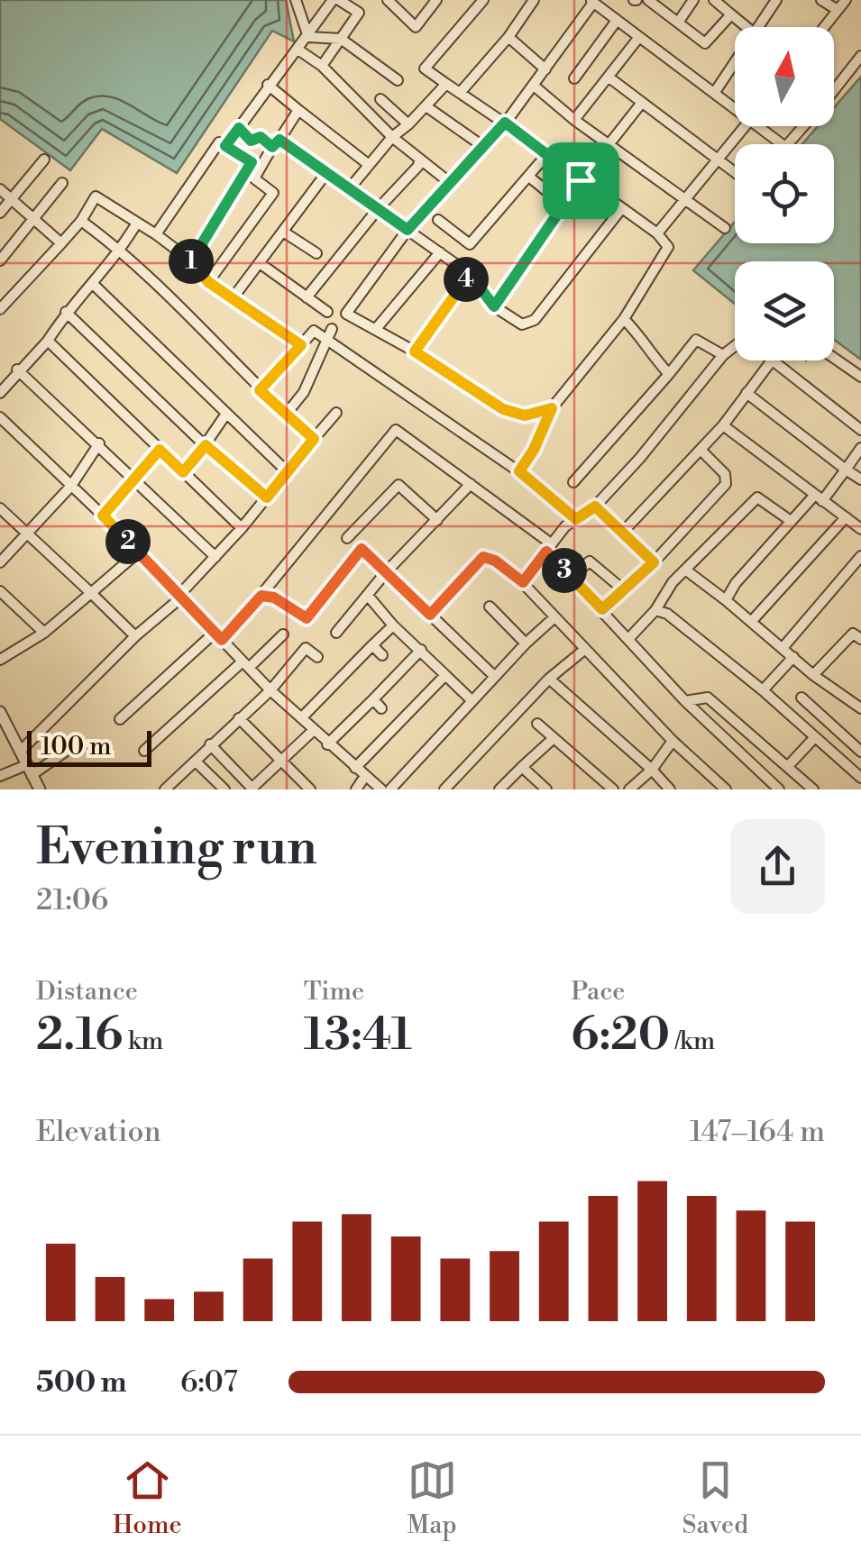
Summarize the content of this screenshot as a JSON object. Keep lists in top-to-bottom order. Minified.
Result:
{"scale_bar":"100 m","north":"top","page":{"pins":["1","4","2","3"],"scale":"100 m","heading":["Evening run","21:06"],"stats":[["Distance","2.16 km"],["Time","13:41"],["Pace","6:20 /km"]],"chart":["Elevation","147–164 m"],"list":[{"name":"500 m","note":"6:07"}],"tabs":["Home","Map","Saved"]}}
